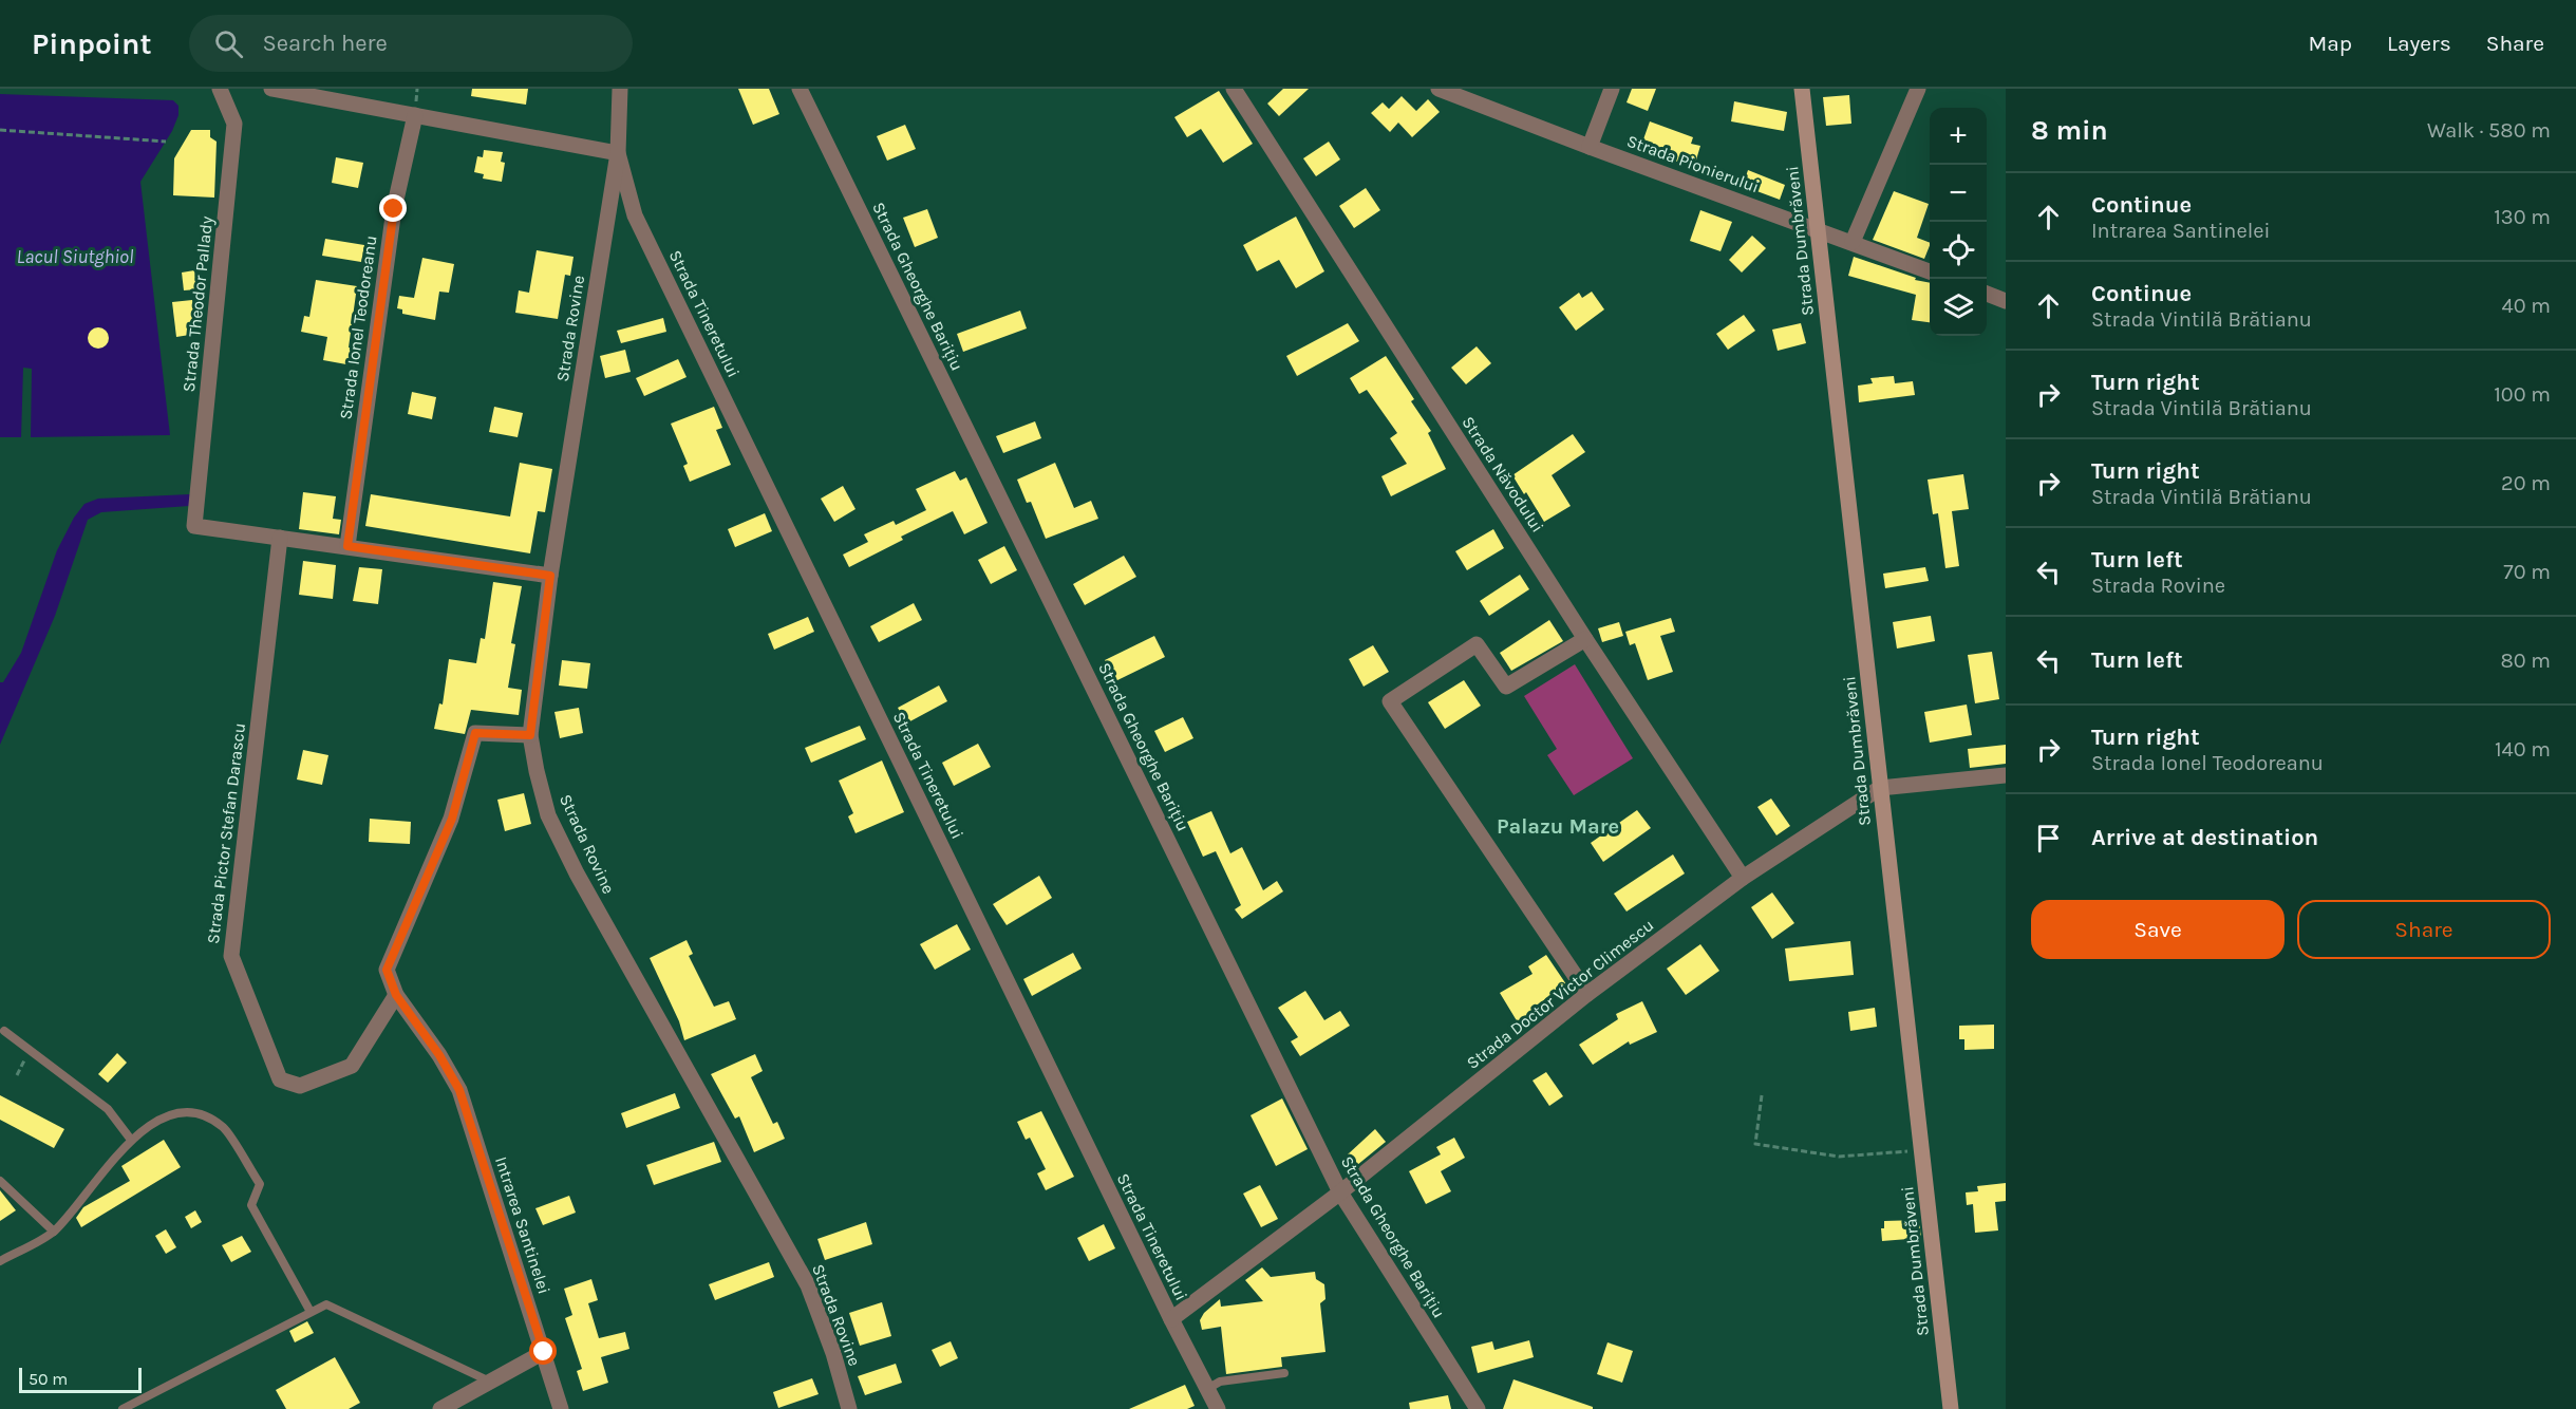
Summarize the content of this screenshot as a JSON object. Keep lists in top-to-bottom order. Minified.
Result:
{"streets":{"street":["Strada Pionierului","Strada Dumbrăveni","Strada Gheorghe Barițiu","Strada Theodor Pallady","Strada Tineretului","Strada Ionel Teodoreanu","Strada Rovine","Strada Năvodului","Strada Pictor Stefan Darascu","Strada Doctor Victor Climescu","Intrarea Santinelei"]},"crossings":[["Strada Pionierului","Strada Dumbrăveni"],["Strada Dumbrăveni","Strada Doctor Victor Climescu"],["Strada Gheorghe Barițiu","Strada Doctor Victor Climescu"],["Strada Theodor Pallady","Strada Pictor Stefan Darascu"],["Strada Tineretului","Strada Rovine"],["Strada Tineretului","Strada Doctor Victor Climescu"],["Strada Năvodului","Strada Doctor Victor Climescu"],["Strada Pictor Stefan Darascu","Intrarea Santinelei"]],"districts":["Palazu Mare"],"water":["Lacul Siutghiol"],"scale_bar":"50 m","page":{"header":"Pinpoint","search":"Search here","nav":["Map","Layers","Share"],"heading":["8 min","Walk · 580 m"],"map_buttons":["+","−"],"list":[["Continue","Intrarea Santinelei","130 m"],["Continue","Strada Vintilă Brătianu","40 m"],["Turn right","Strada Vintilă Brătianu","100 m"],["Turn right","Strada Vintilă Brătianu","20 m"],["Turn left","Strada Rovine","70 m"],["Turn left","80 m"],["Turn right","Strada Ionel Teodoreanu","140 m"],"Arrive at destination"],"buttons":["Save","Share"],"scale":"50 m"}}
